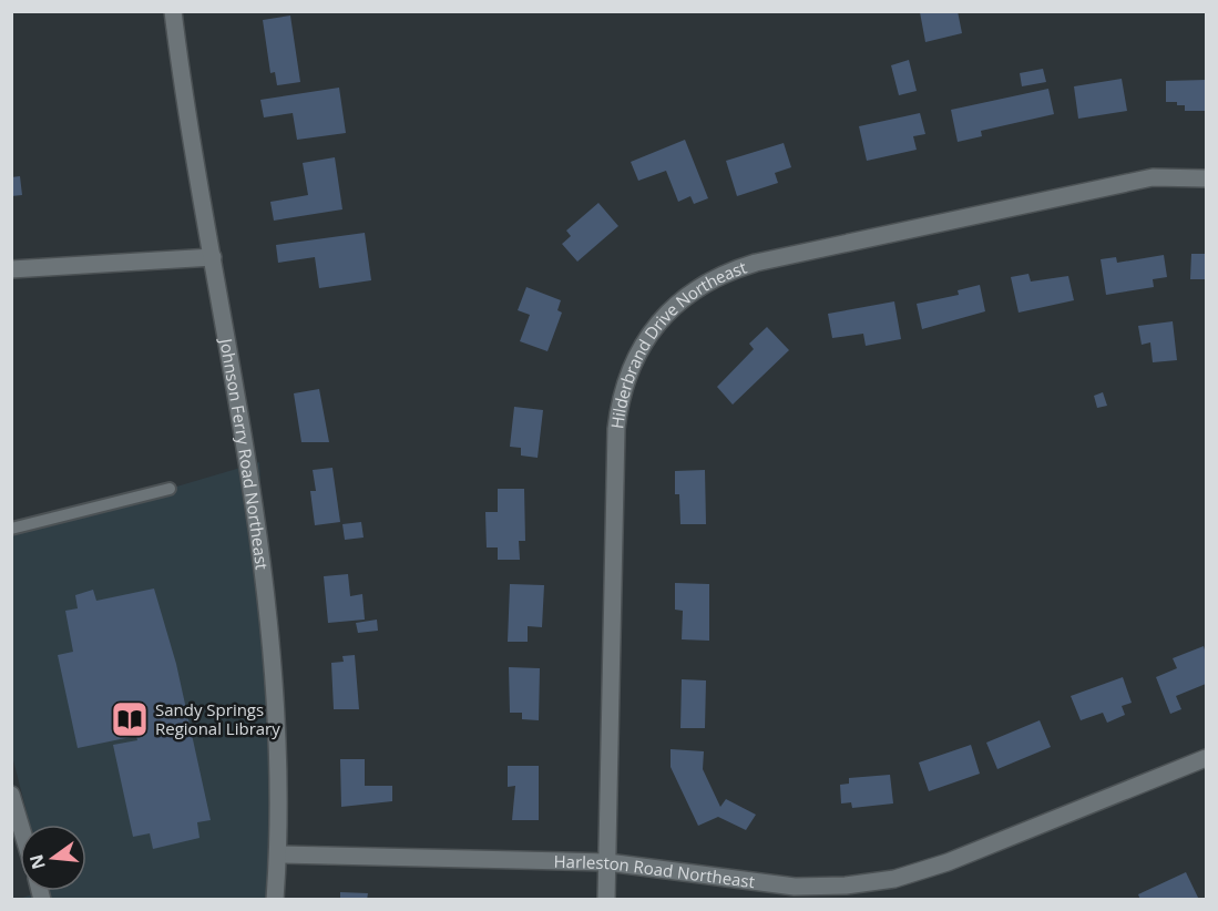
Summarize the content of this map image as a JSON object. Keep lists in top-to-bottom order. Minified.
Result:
{"streets":{"street":["Hilderbrand Drive Northeast","Johnson Ferry Road Northeast","Harleston Road Northeast"]},"crossings":[["Hilderbrand Drive Northeast","Harleston Road Northeast"],["Johnson Ferry Road Northeast","Harleston Road Northeast"]],"places":{"library":["Sandy Springs Regional Library"]},"north":"left"}
